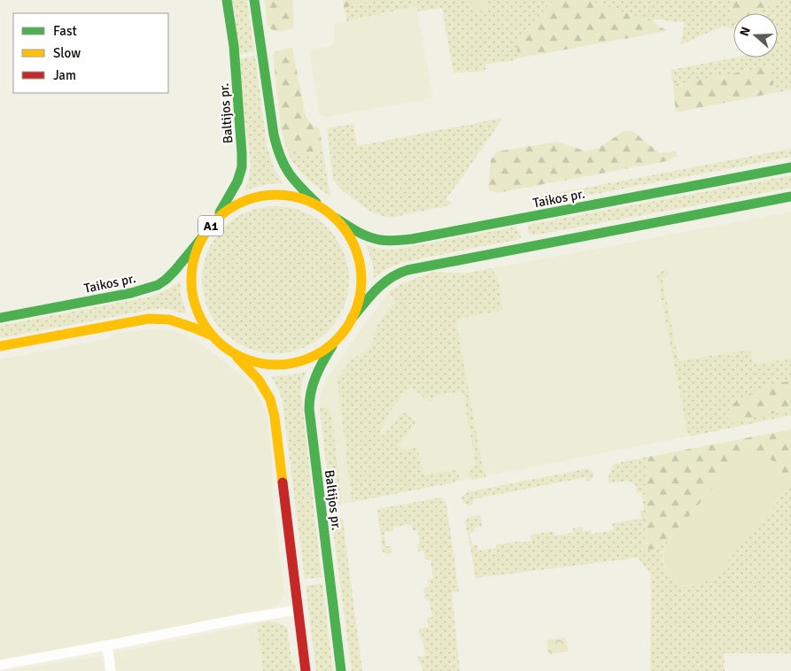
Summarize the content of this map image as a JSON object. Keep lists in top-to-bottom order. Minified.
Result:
{"streets":{"main road":["Baltijos pr.","Taikos pr.","A1"]},"crossings":[["Baltijos pr.","A1"],["Taikos pr.","A1"]],"legend":["Fast","Slow","Jam"],"north":"left"}
